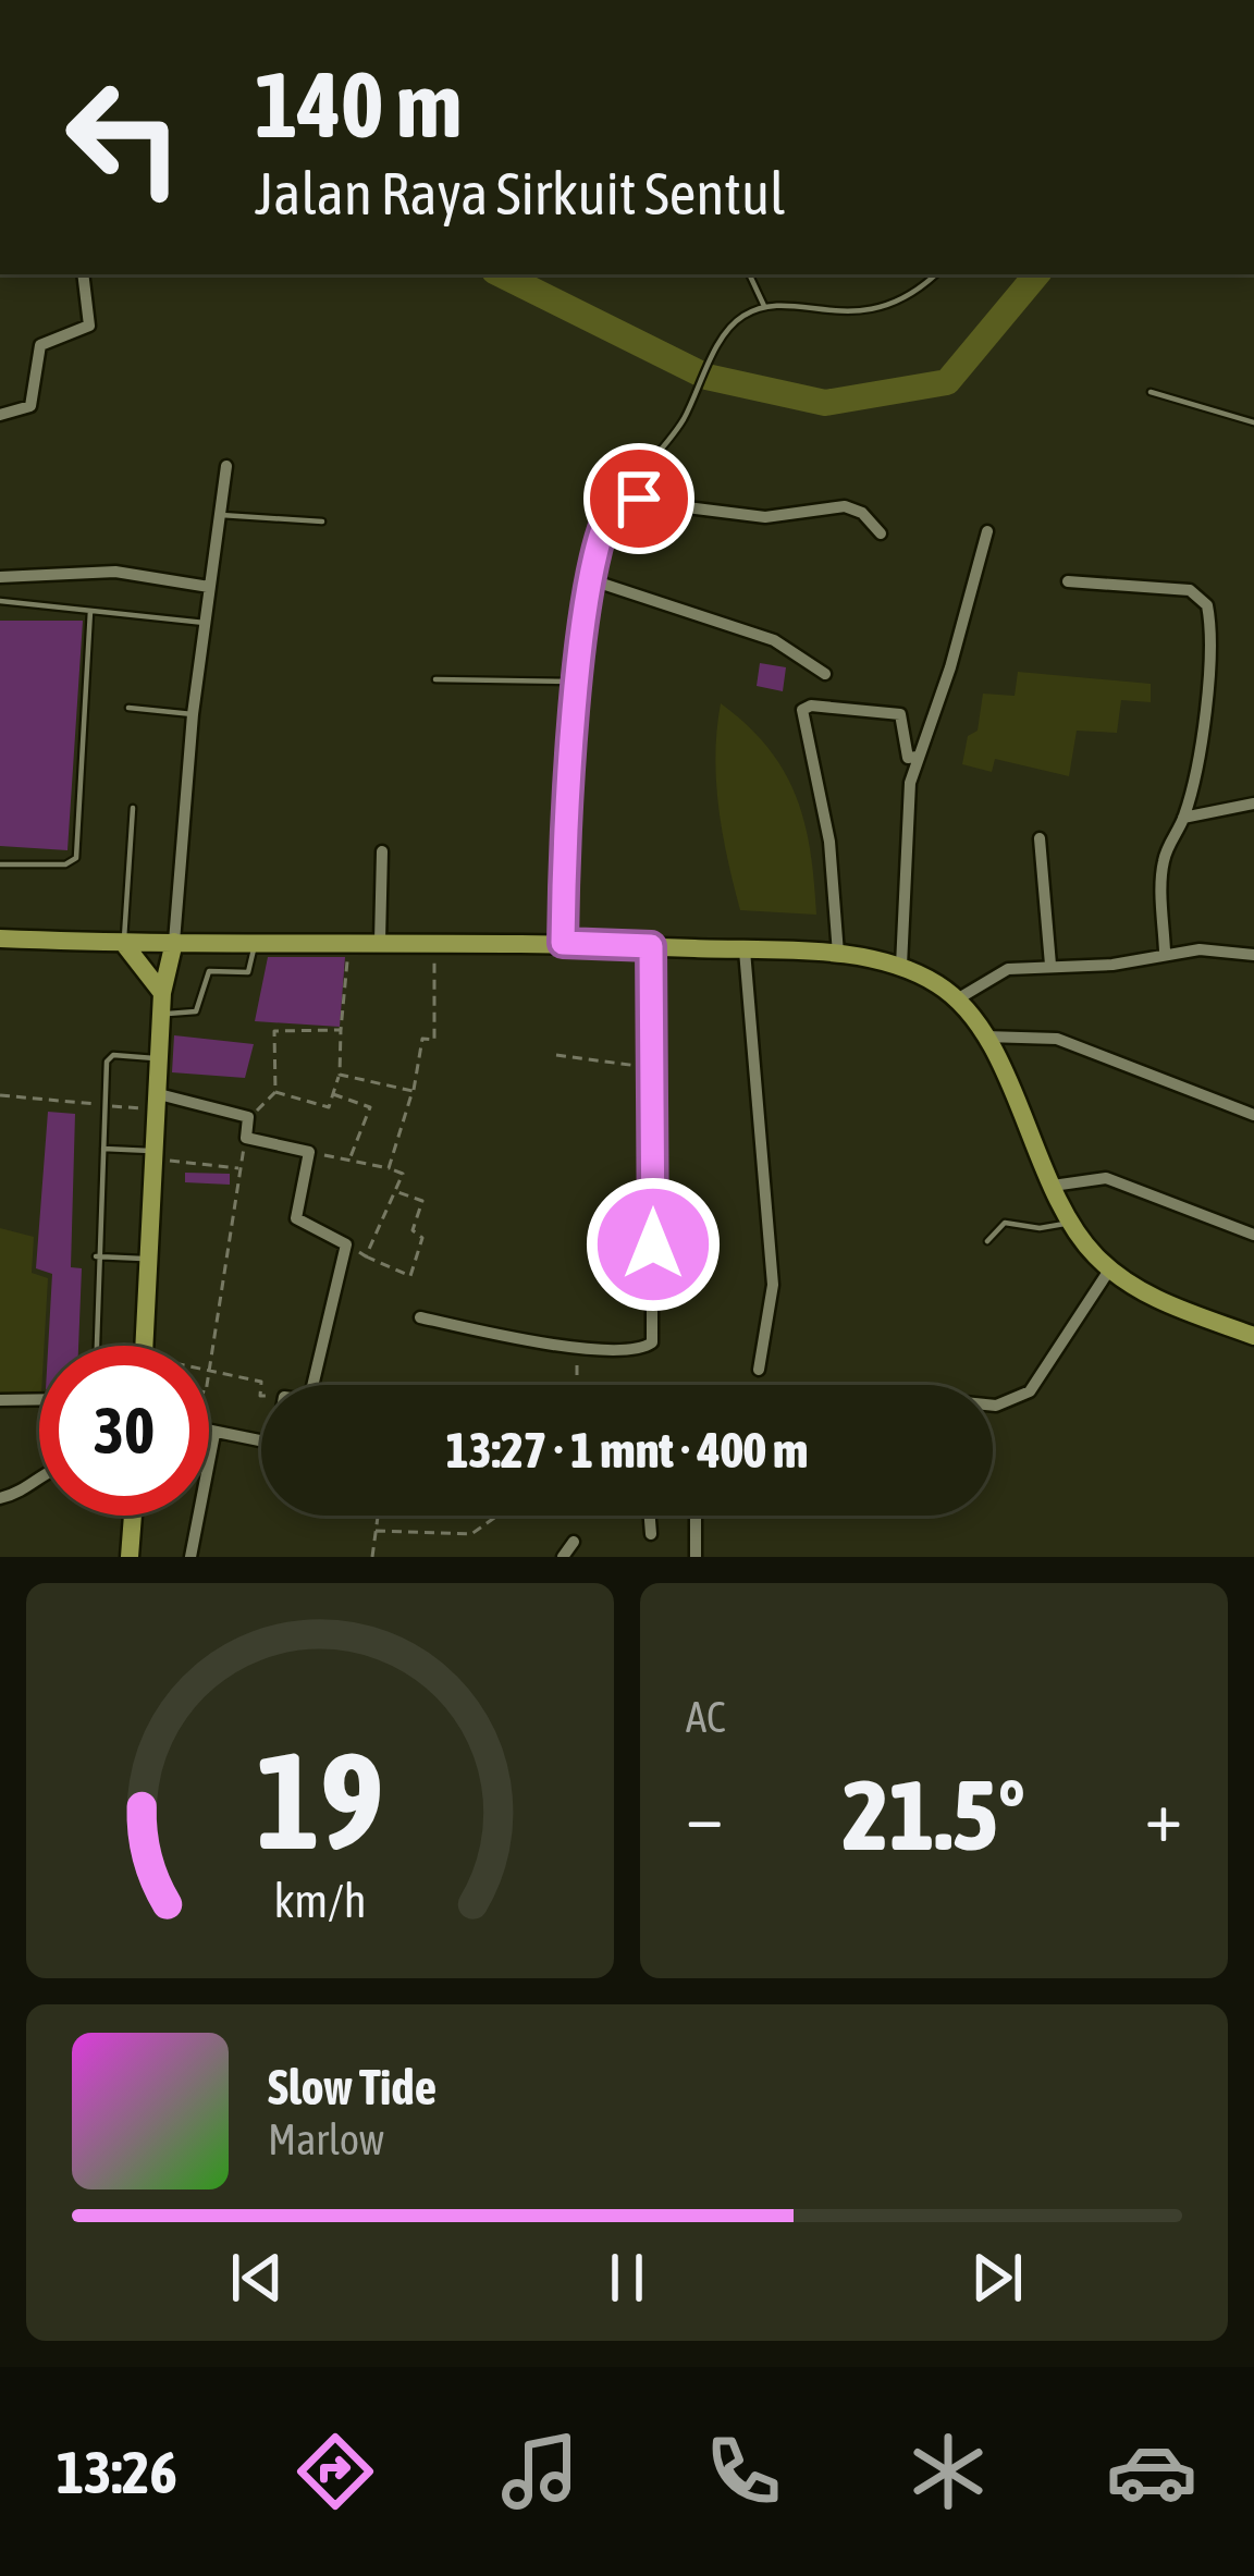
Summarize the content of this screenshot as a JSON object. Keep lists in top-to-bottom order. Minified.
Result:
{"page":{"turn":["140 m","Jalan Raya Sirkuit Sentul"],"limit":"30","trip":"13:27 · 1 mnt · 400 m","tile":"AC","heat":["−","21.5°","+"],"song":["Slow Tide","Marlow"],"tabs":"13:26","gauge":["19","km/h"]}}
